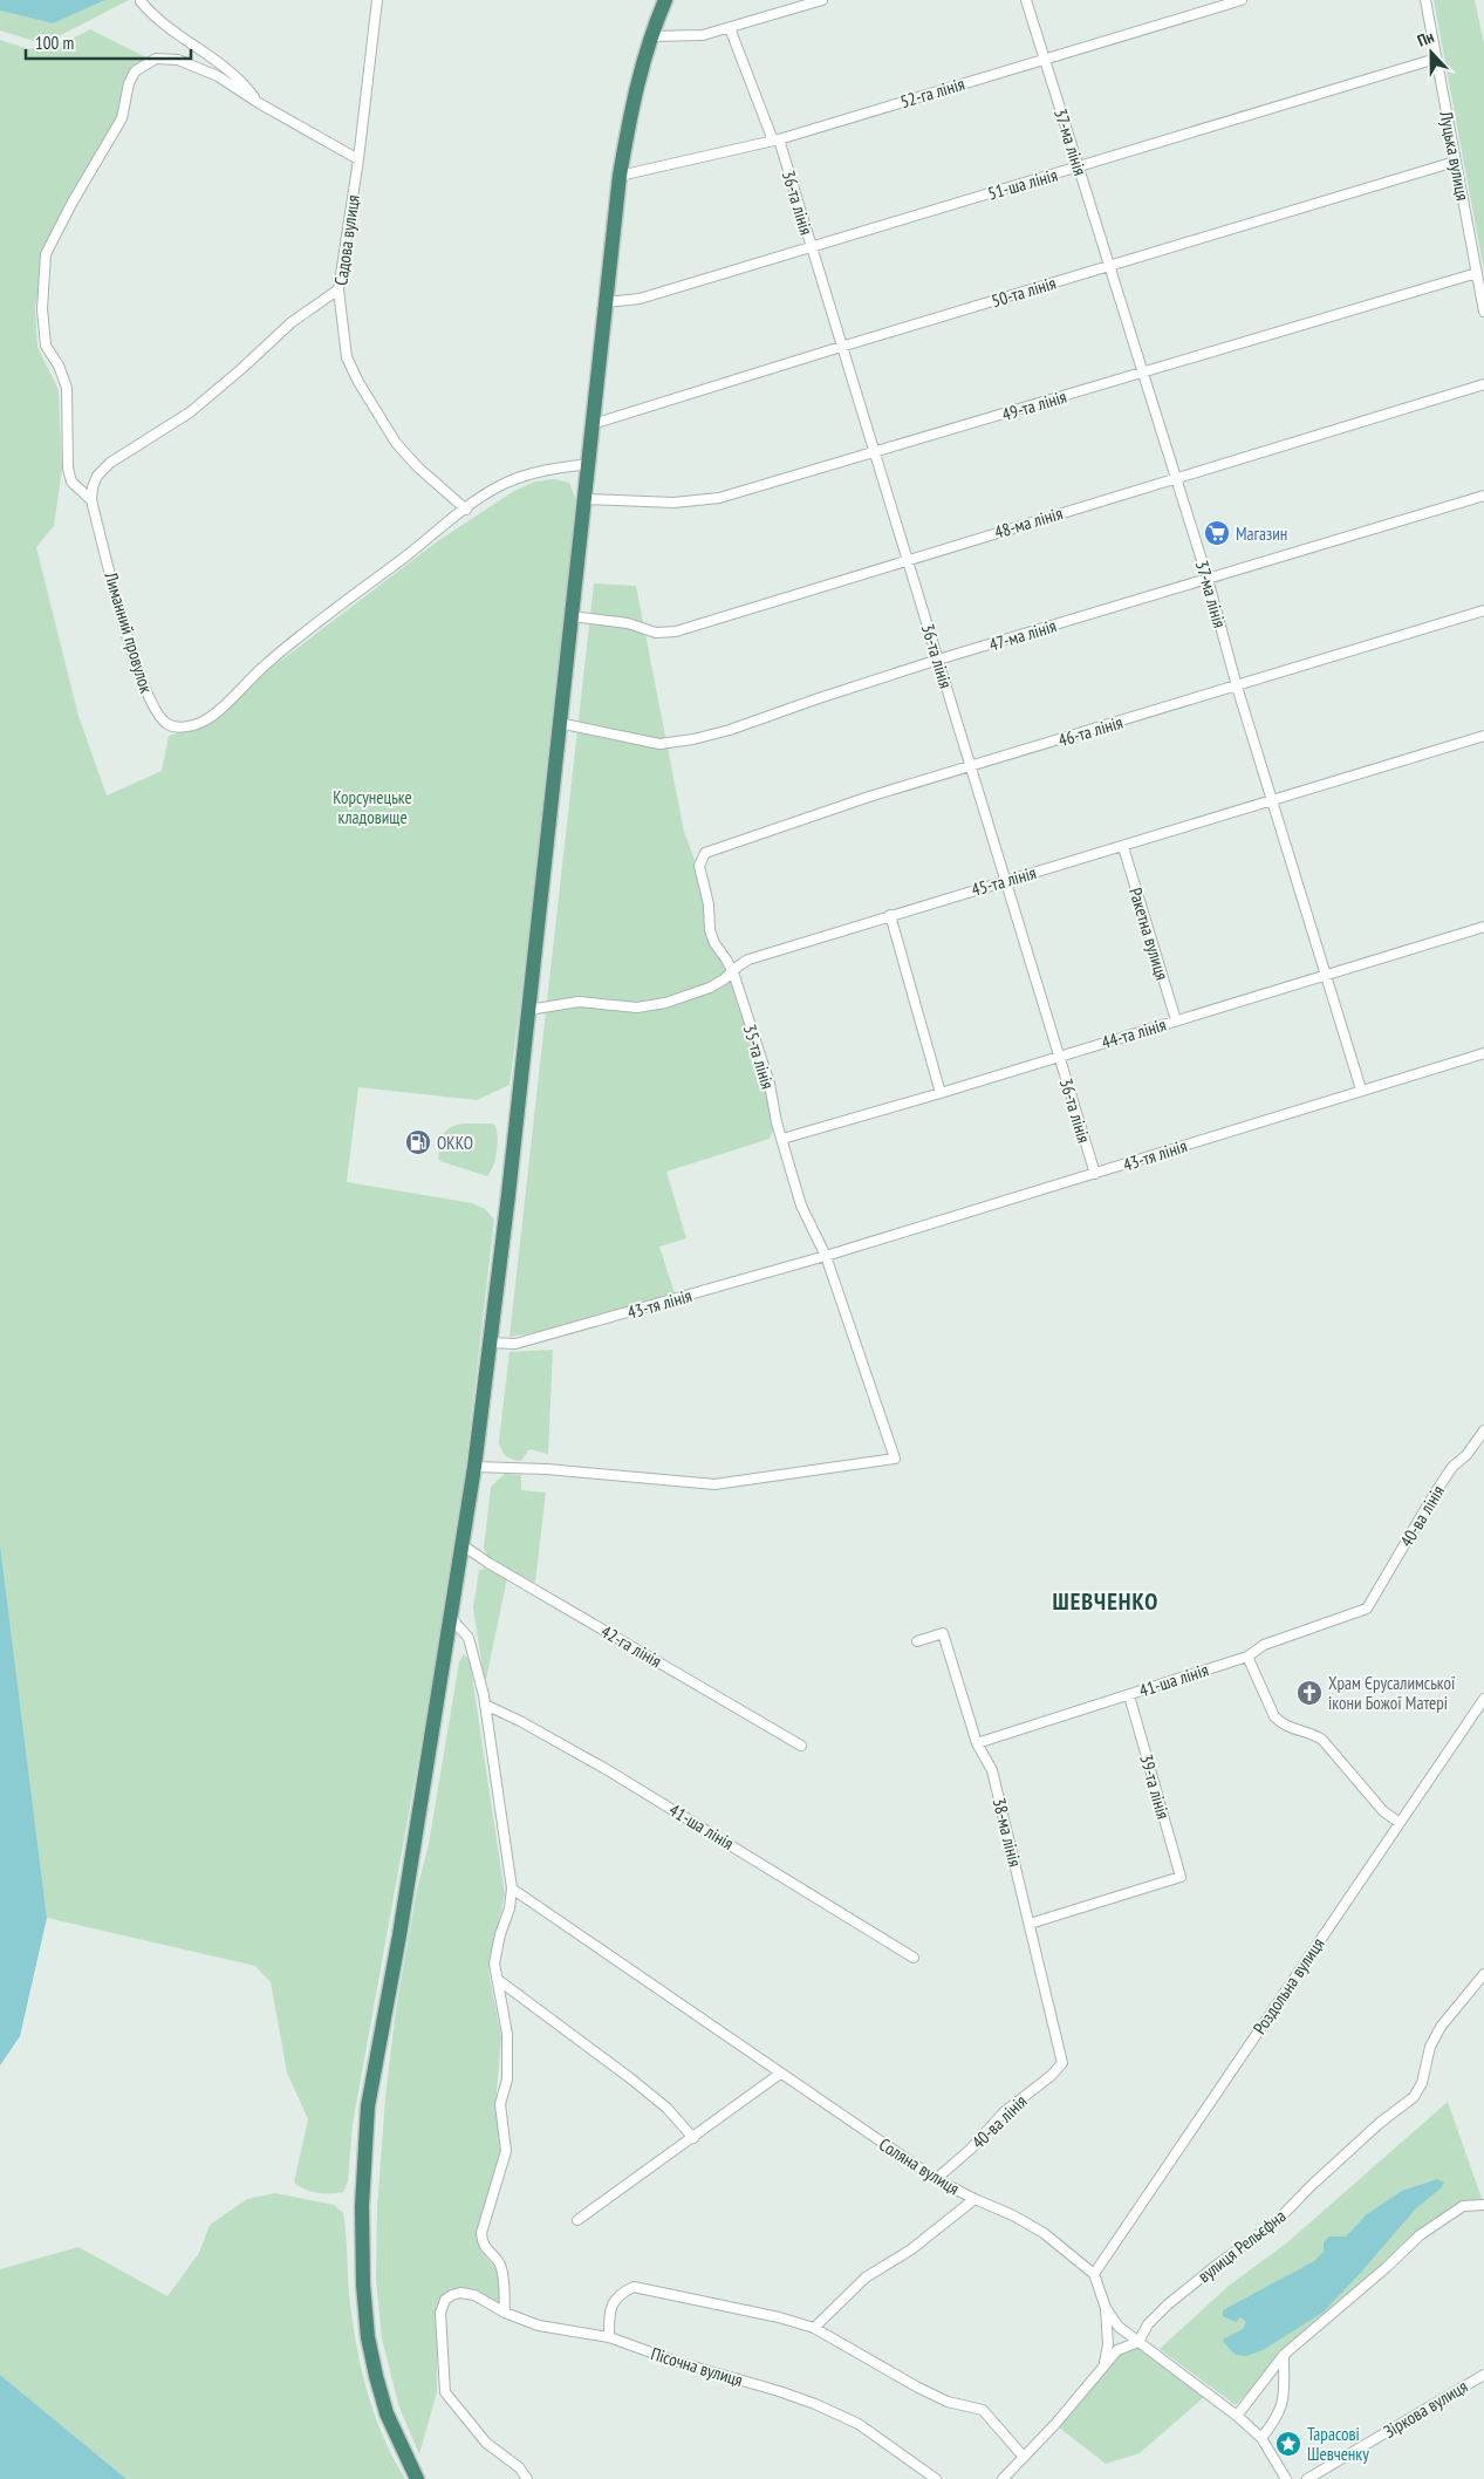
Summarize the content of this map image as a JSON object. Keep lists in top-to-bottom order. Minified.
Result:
{"streets":{"street":["52-га лінія","37-ма лінія","Луцька вулиця","51-ша лінія","36-та лінія","Садова вулиця","50-та лінія","49-та лінія","48-ма лінія","Лиманний провулок","47-ма лінія","46-та лінія","45-та лінія","Ракетна вулиця","44-та лінія","35-та лінія","43-тя лінія","40-ва лінія","42-га лінія","41-ша лінія","39-та лінія","38-ма лінія","Роздольна вулиця","Соляна вулиця","вулиця Рельєфна","Пісочна вулиця","Зіркова вулиця"]},"crossings":[["52-га лінія","37-ма лінія"],["52-га лінія","36-та лінія"],["37-ма лінія","51-ша лінія"],["37-ма лінія","50-та лінія"],["37-ма лінія","49-та лінія"],["37-ма лінія","48-ма лінія"],["37-ма лінія","47-ма лінія"],["37-ма лінія","46-та лінія"],["37-ма лінія","45-та лінія"],["37-ма лінія","44-та лінія"],["37-ма лінія","43-тя лінія"],["Луцька вулиця","51-ша лінія"],["Луцька вулиця","50-та лінія"],["Луцька вулиця","49-та лінія"],["51-ша лінія","36-та лінія"],["36-та лінія","50-та лінія"],["36-та лінія","49-та лінія"],["36-та лінія","48-ма лінія"],["36-та лінія","47-ма лінія"],["36-та лінія","46-та лінія"],["36-та лінія","45-та лінія"],["36-та лінія","44-та лінія"],["36-та лінія","43-тя лінія"],["Садова вулиця","Лиманний провулок"],["46-та лінія","35-та лінія"],["45-та лінія","Ракетна вулиця"],["45-та лінія","35-та лінія"],["Ракетна вулиця","44-та лінія"],["44-та лінія","35-та лінія"],["35-та лінія","43-тя лінія"],["40-ва лінія","41-ша лінія"],["40-ва лінія","38-ма лінія"],["40-ва лінія","Соляна вулиця"],["41-ша лінія","39-та лінія"],["41-ша лінія","38-ма лінія"],["39-та лінія","38-ма лінія"],["Роздольна вулиця","Соляна вулиця"]],"districts":["ШЕВЧЕНКО"],"parks":["Корсунецьке кладовище"],"places":{"supermarket":["Магазин"],"fuel station":["ОККО"],"church":["Храм Єрусалимської ікони Божої Матері"],"place":["Тарасові Шевченку"]},"scale_bar":"100 m","north":"top"}
